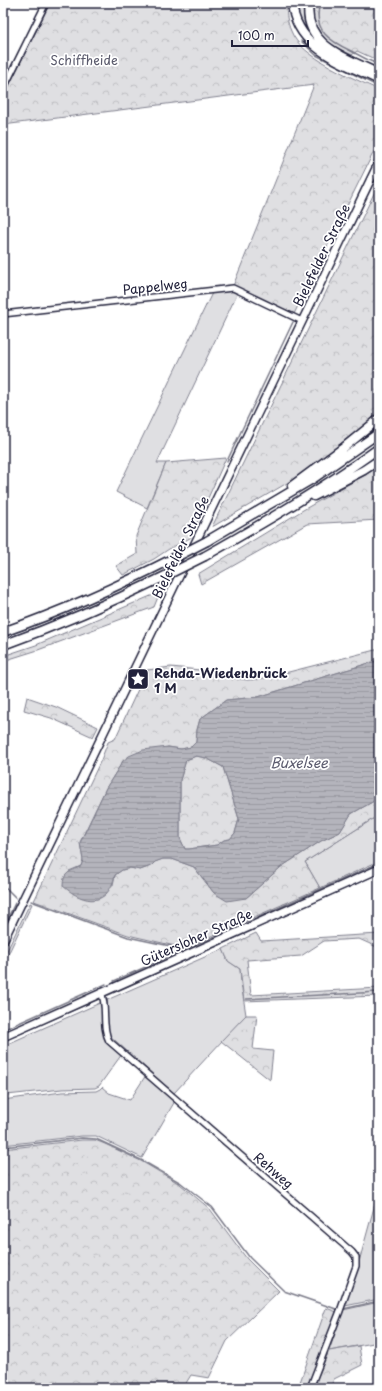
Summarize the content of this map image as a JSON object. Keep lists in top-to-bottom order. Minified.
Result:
{"streets":{"main road":["Bielefelder Straße","Gütersloher Straße"],"street":["Pappelweg","Rehweg"]},"crossings":[["Bielefelder Straße","Pappelweg"],["Gütersloher Straße","Rehweg"]],"water":["Buxelsee"],"parks":["Schiffheide"],"places":{"place":["Rehda-Wiedenbrück 1 M"]},"scale_bar":"100 m"}
